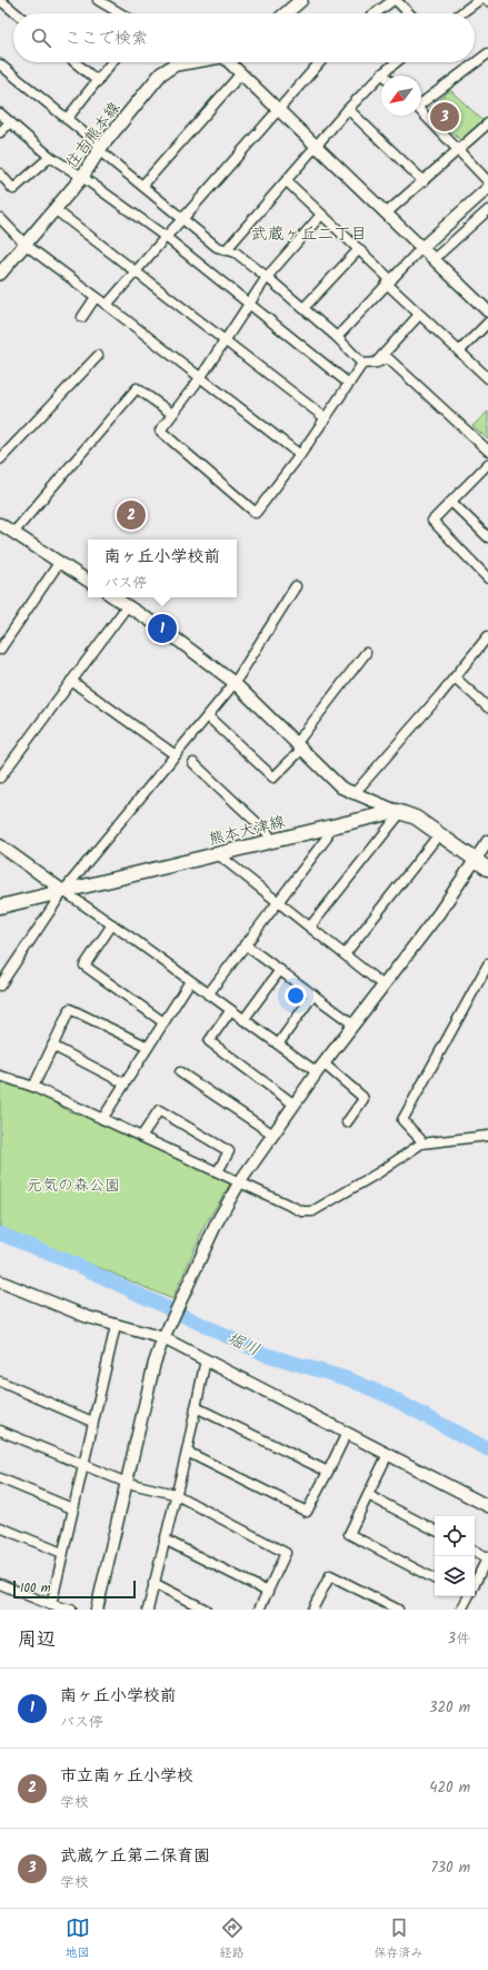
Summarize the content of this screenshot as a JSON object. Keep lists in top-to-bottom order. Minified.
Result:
{"streets":{"main road":["住吉熊本線","熊本大津線"]},"districts":["武蔵ヶ丘二丁目"],"water":["堀川"],"parks":["元気の森公園"],"scale_bar":"100 m","north":"bottom left","page":{"search":"ここで検索","pins":["3","2","1"],"popup":["南ヶ丘小学校前","バス停"],"scale":"100 m","heading":["周辺","3件"],"list":[{"mark":"1","name":"南ヶ丘小学校前","note":"バス停","value":"320 m"},{"mark":"2","name":"市立南ヶ丘小学校","note":"学校","value":"420 m"},{"mark":"3","name":"武蔵ケ丘第二保育園","note":"学校","value":"730 m"}],"nav":["地図","経路","保存済み"]}}
